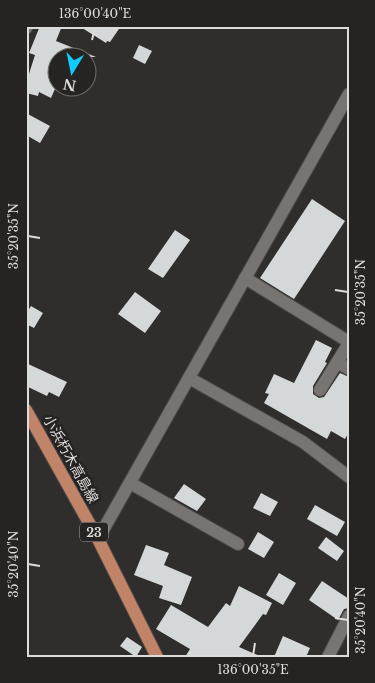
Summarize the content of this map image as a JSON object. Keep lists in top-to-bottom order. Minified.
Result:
{"streets":{"main road":["小浜朽木高島線","23"]},"north":"bottom","coordinates":["136°00'40\"E","35°20'35\"N","35°20'40\"N","136°00'35\"E"]}
